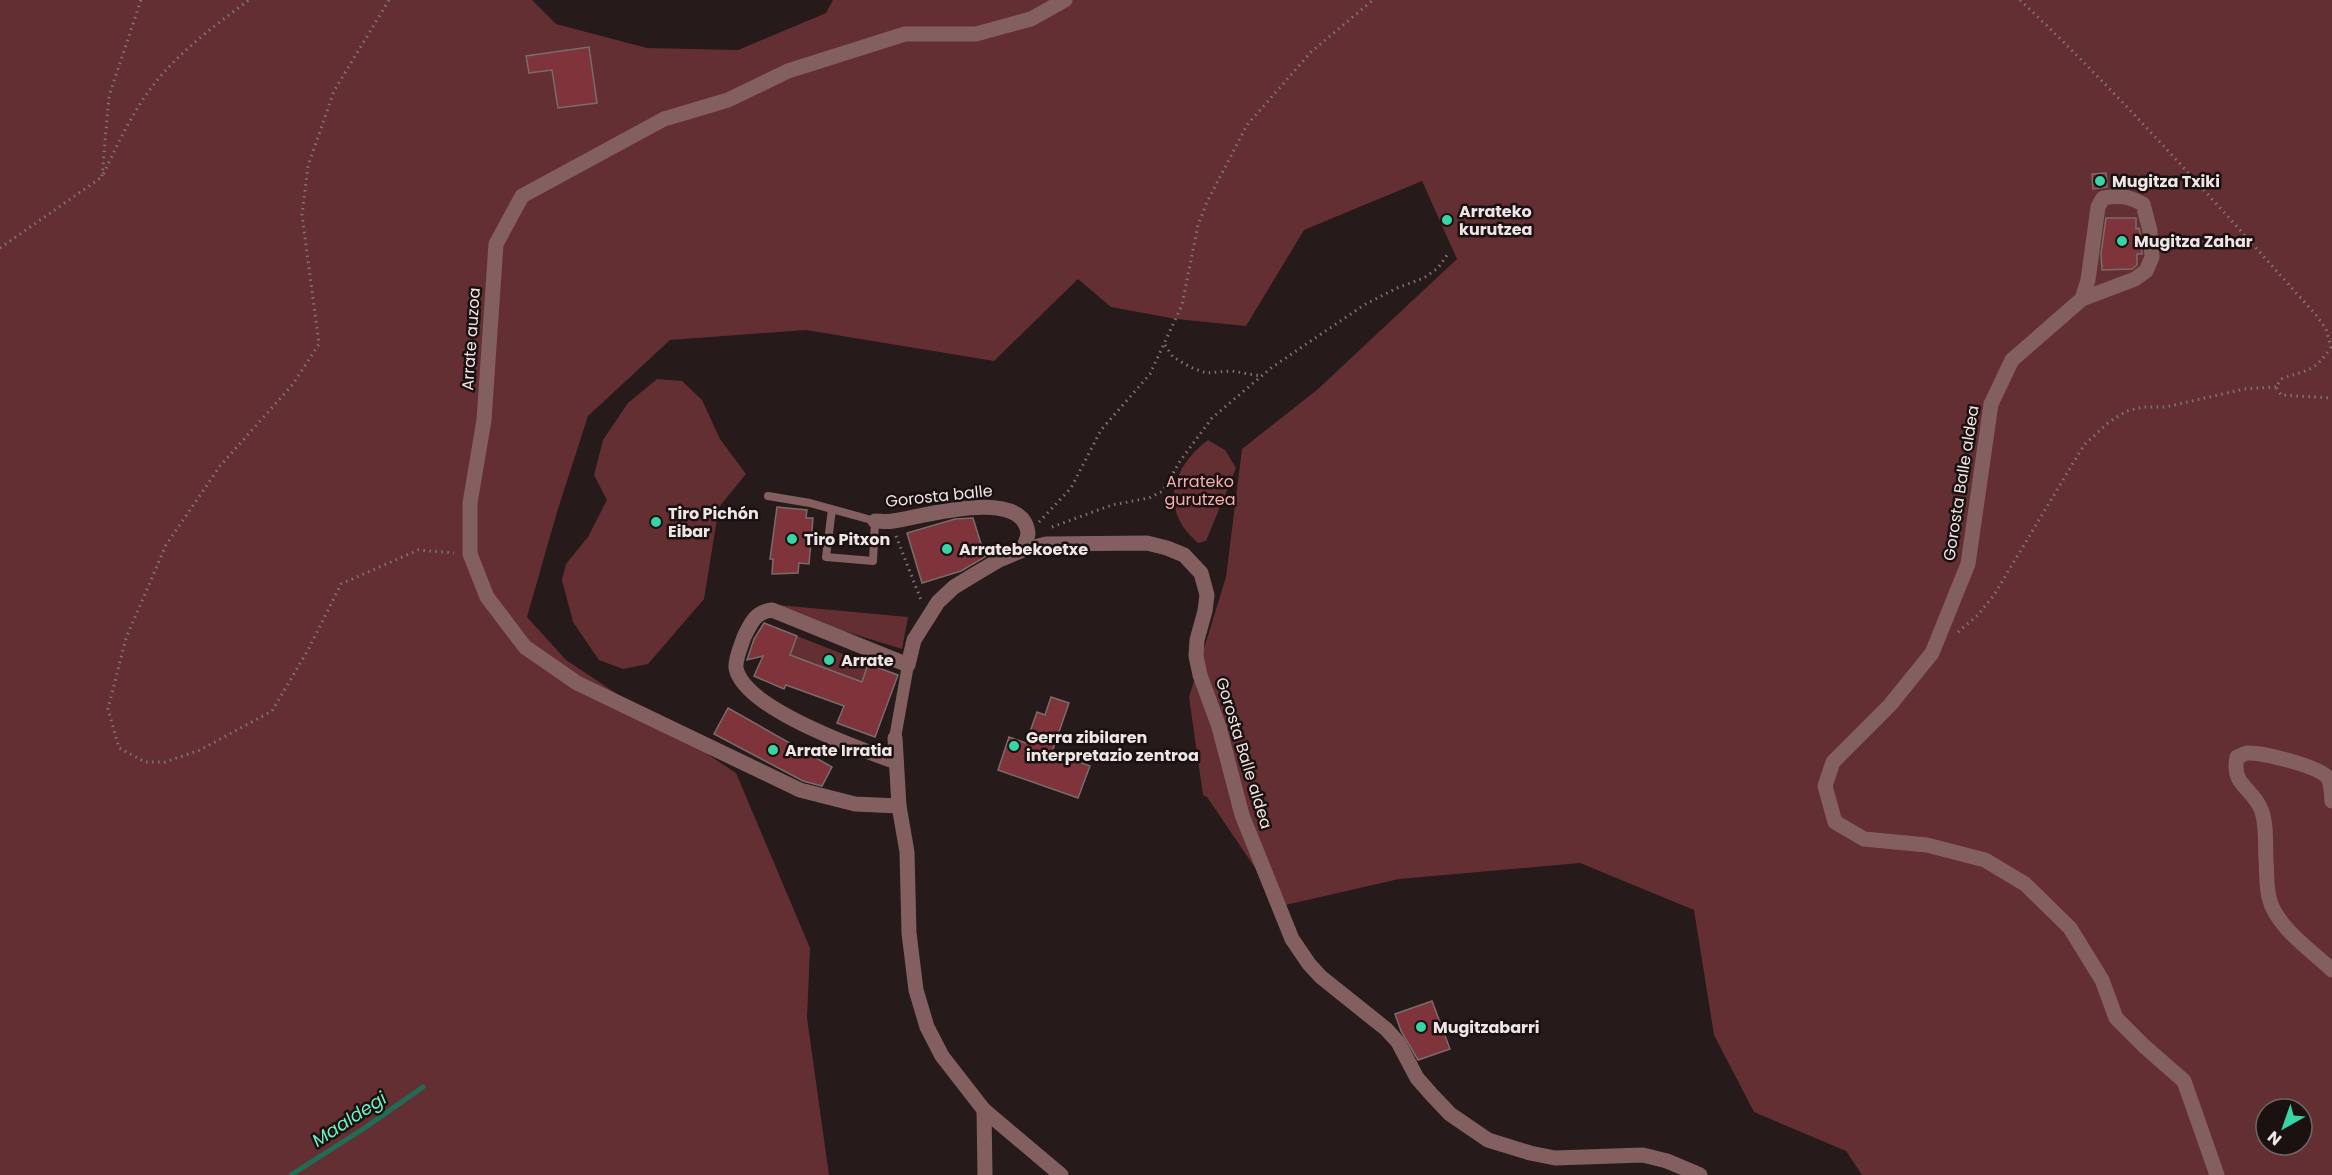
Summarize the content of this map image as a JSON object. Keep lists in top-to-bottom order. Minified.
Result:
{"streets":{"street":["Arrate auzoa","Gorosta Balle aldea","Gorosta balle"]},"water":["Maaldegi"],"parks":["Arrateko gurutzea"],"places":["Mugitza Txiki","Arrateko kurutzea","Mugitza Zahar","Tiro Pichón Eibar","Tiro Pitxon","Arratebekoetxe","Arrate","Gerra zibilaren interpretazio zentroa","Arrate Irratia","Mugitzabarri"],"north":"bottom left"}
